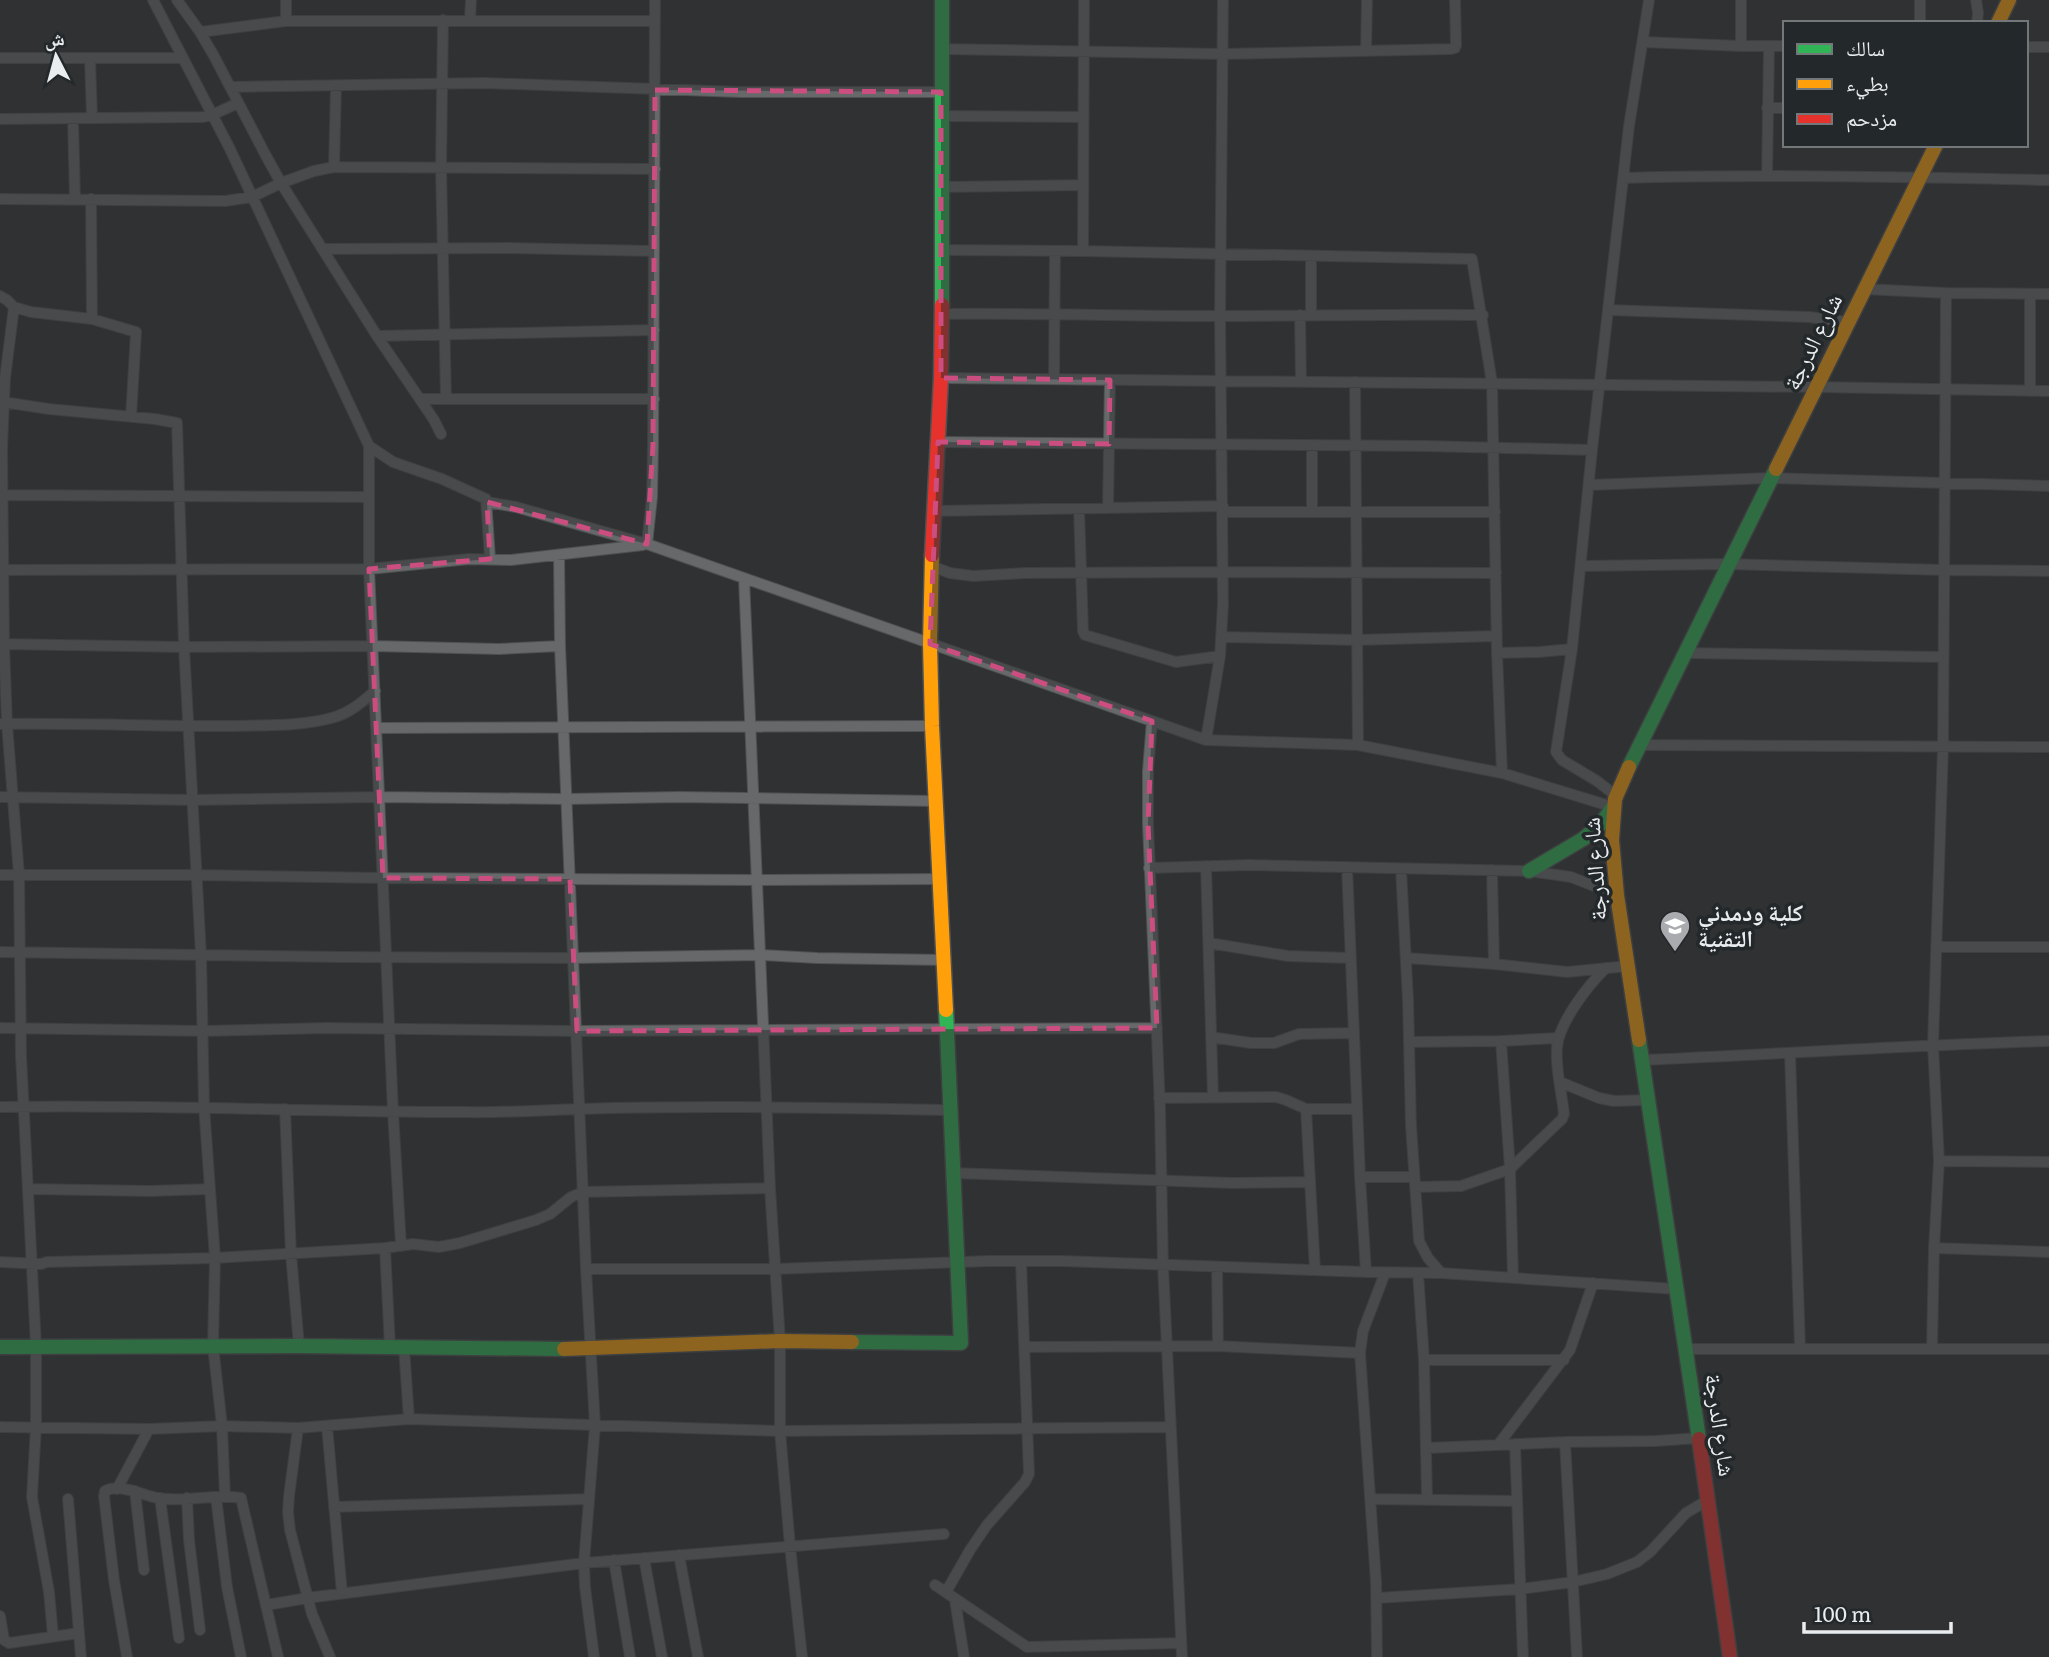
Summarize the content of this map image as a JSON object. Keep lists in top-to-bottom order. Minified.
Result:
{"streets":{"street":["شارع الدرجة"]},"places":{"school or university":["كلية ودمدني التقنية"]},"legend":["سالك","بطيء","مزدحم"],"scale_bar":"100 m","north":"top"}
